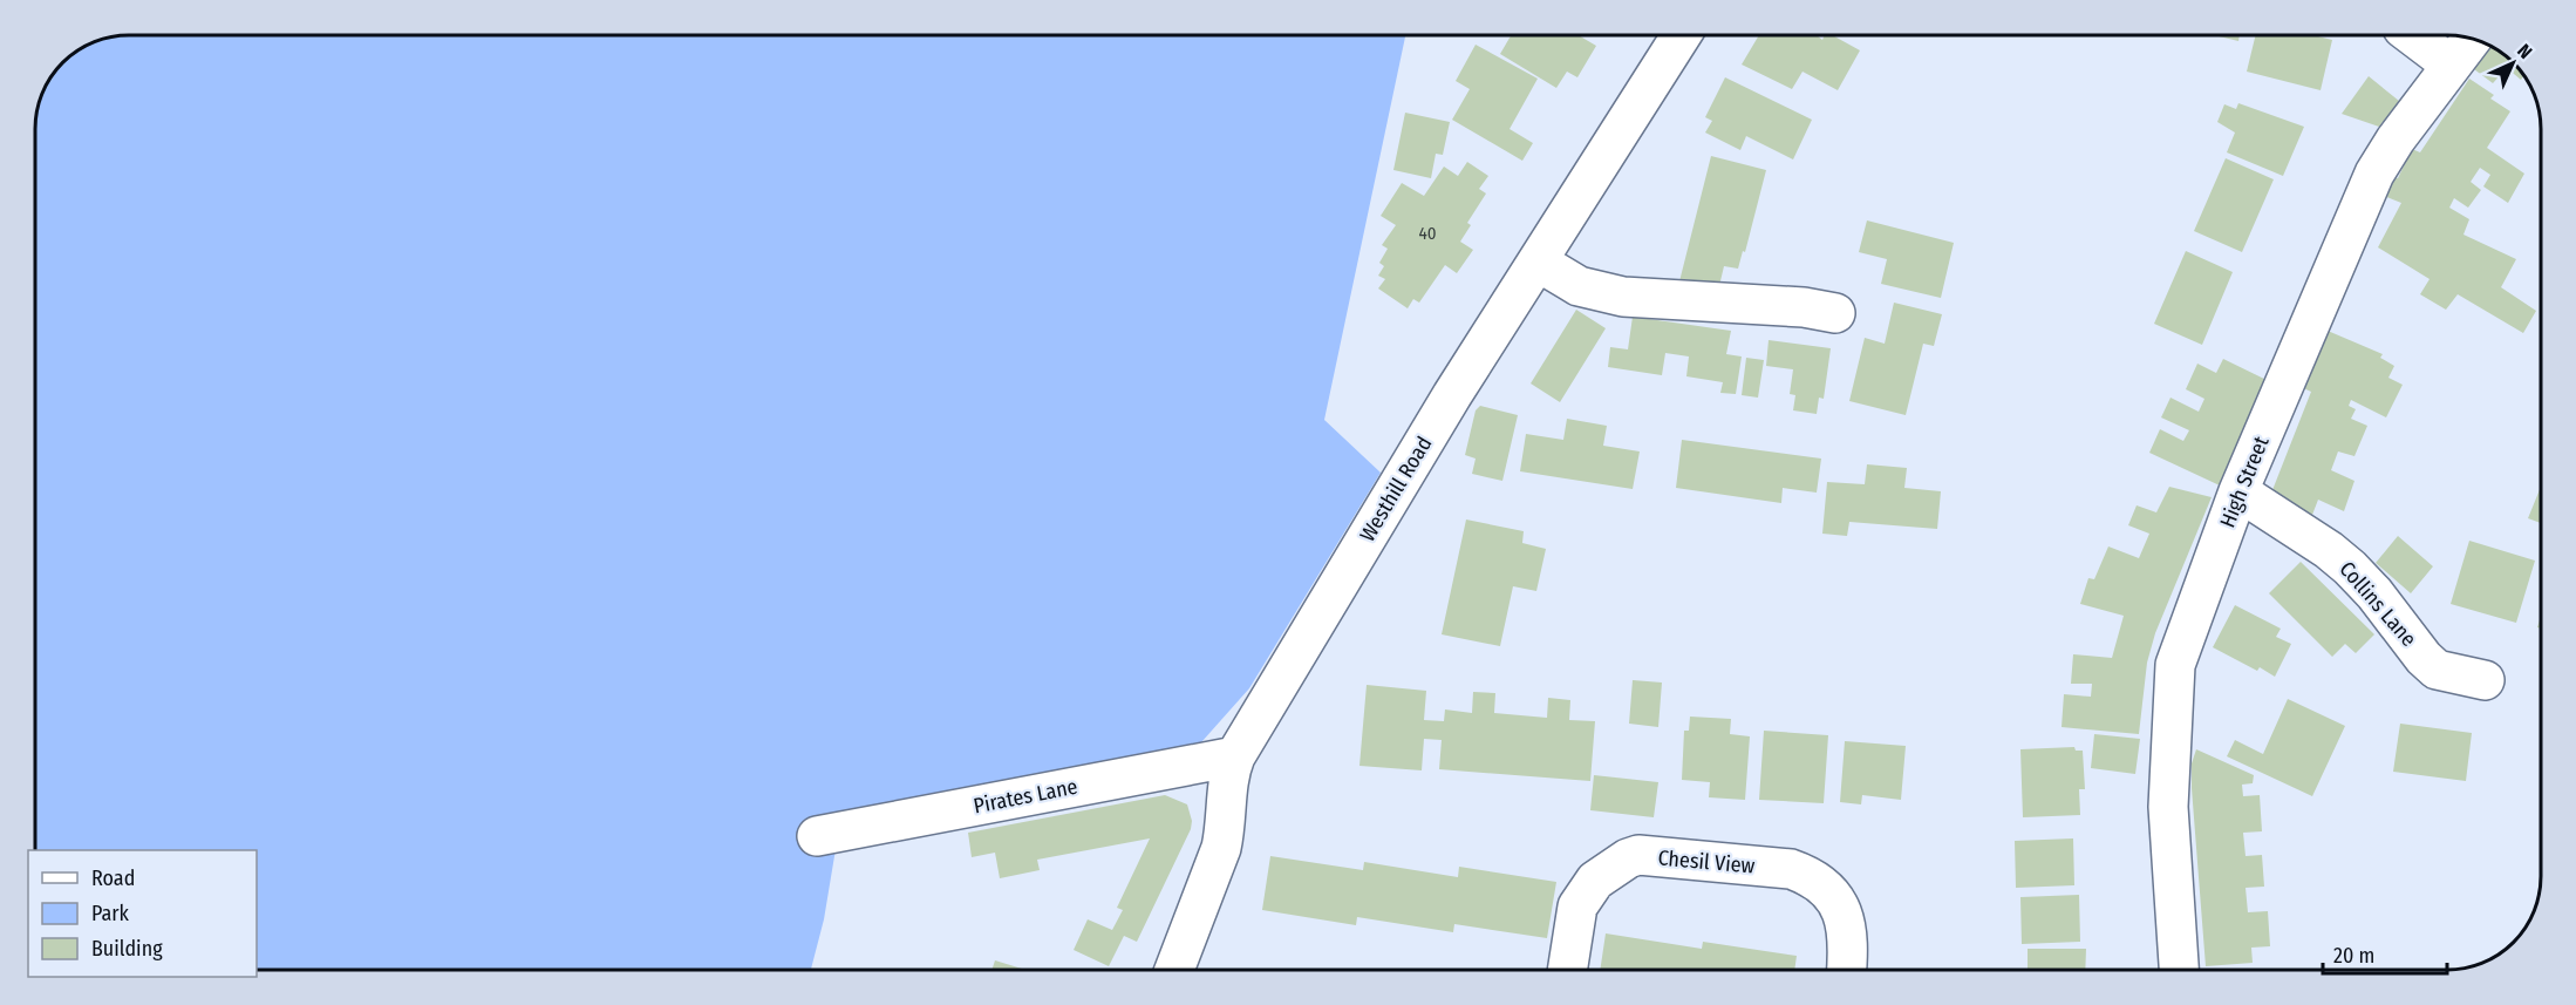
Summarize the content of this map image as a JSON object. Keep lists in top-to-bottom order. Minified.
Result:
{"streets":{"street":["High Street","Westhill Road","Collins Lane","Pirates Lane","Chesil View"]},"crossings":[["High Street","Collins Lane"],["Westhill Road","Pirates Lane"]],"house_numbers":["40"],"legend":["Road","Park","Building"],"scale_bar":"20 m","north":"top right"}
